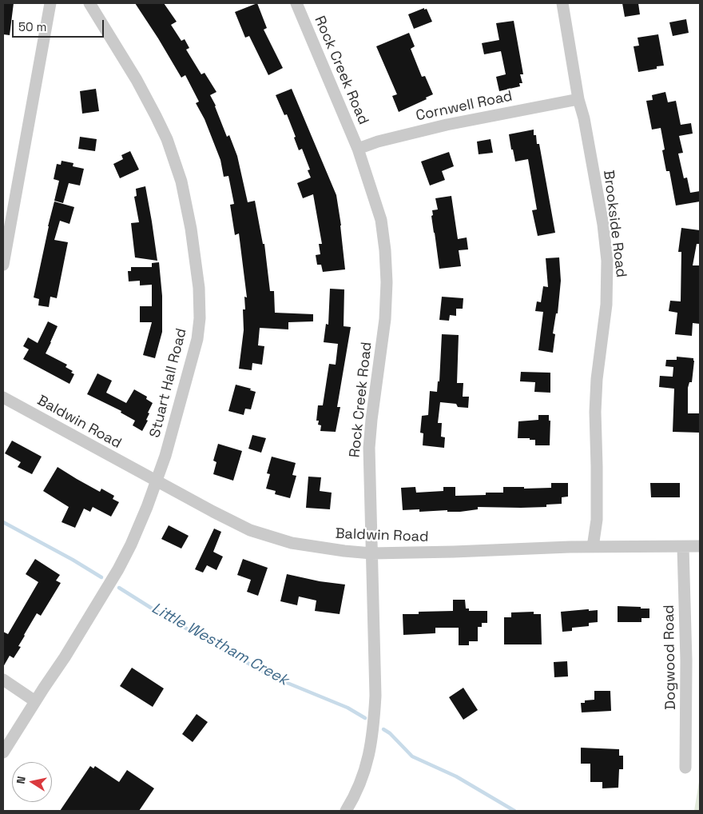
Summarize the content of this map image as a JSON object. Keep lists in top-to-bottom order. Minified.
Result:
{"streets":{"street":["Rock Creek Road","Cornwell Road","Brookside Road","Stuart Hall Road","Baldwin Road","Dogwood Road"]},"crossings":[["Rock Creek Road","Cornwell Road"],["Rock Creek Road","Baldwin Road"],["Cornwell Road","Brookside Road"],["Brookside Road","Baldwin Road"],["Stuart Hall Road","Baldwin Road"],["Baldwin Road","Dogwood Road"]],"water":["Little Westham Creek"],"scale_bar":"50 m","north":"left"}
